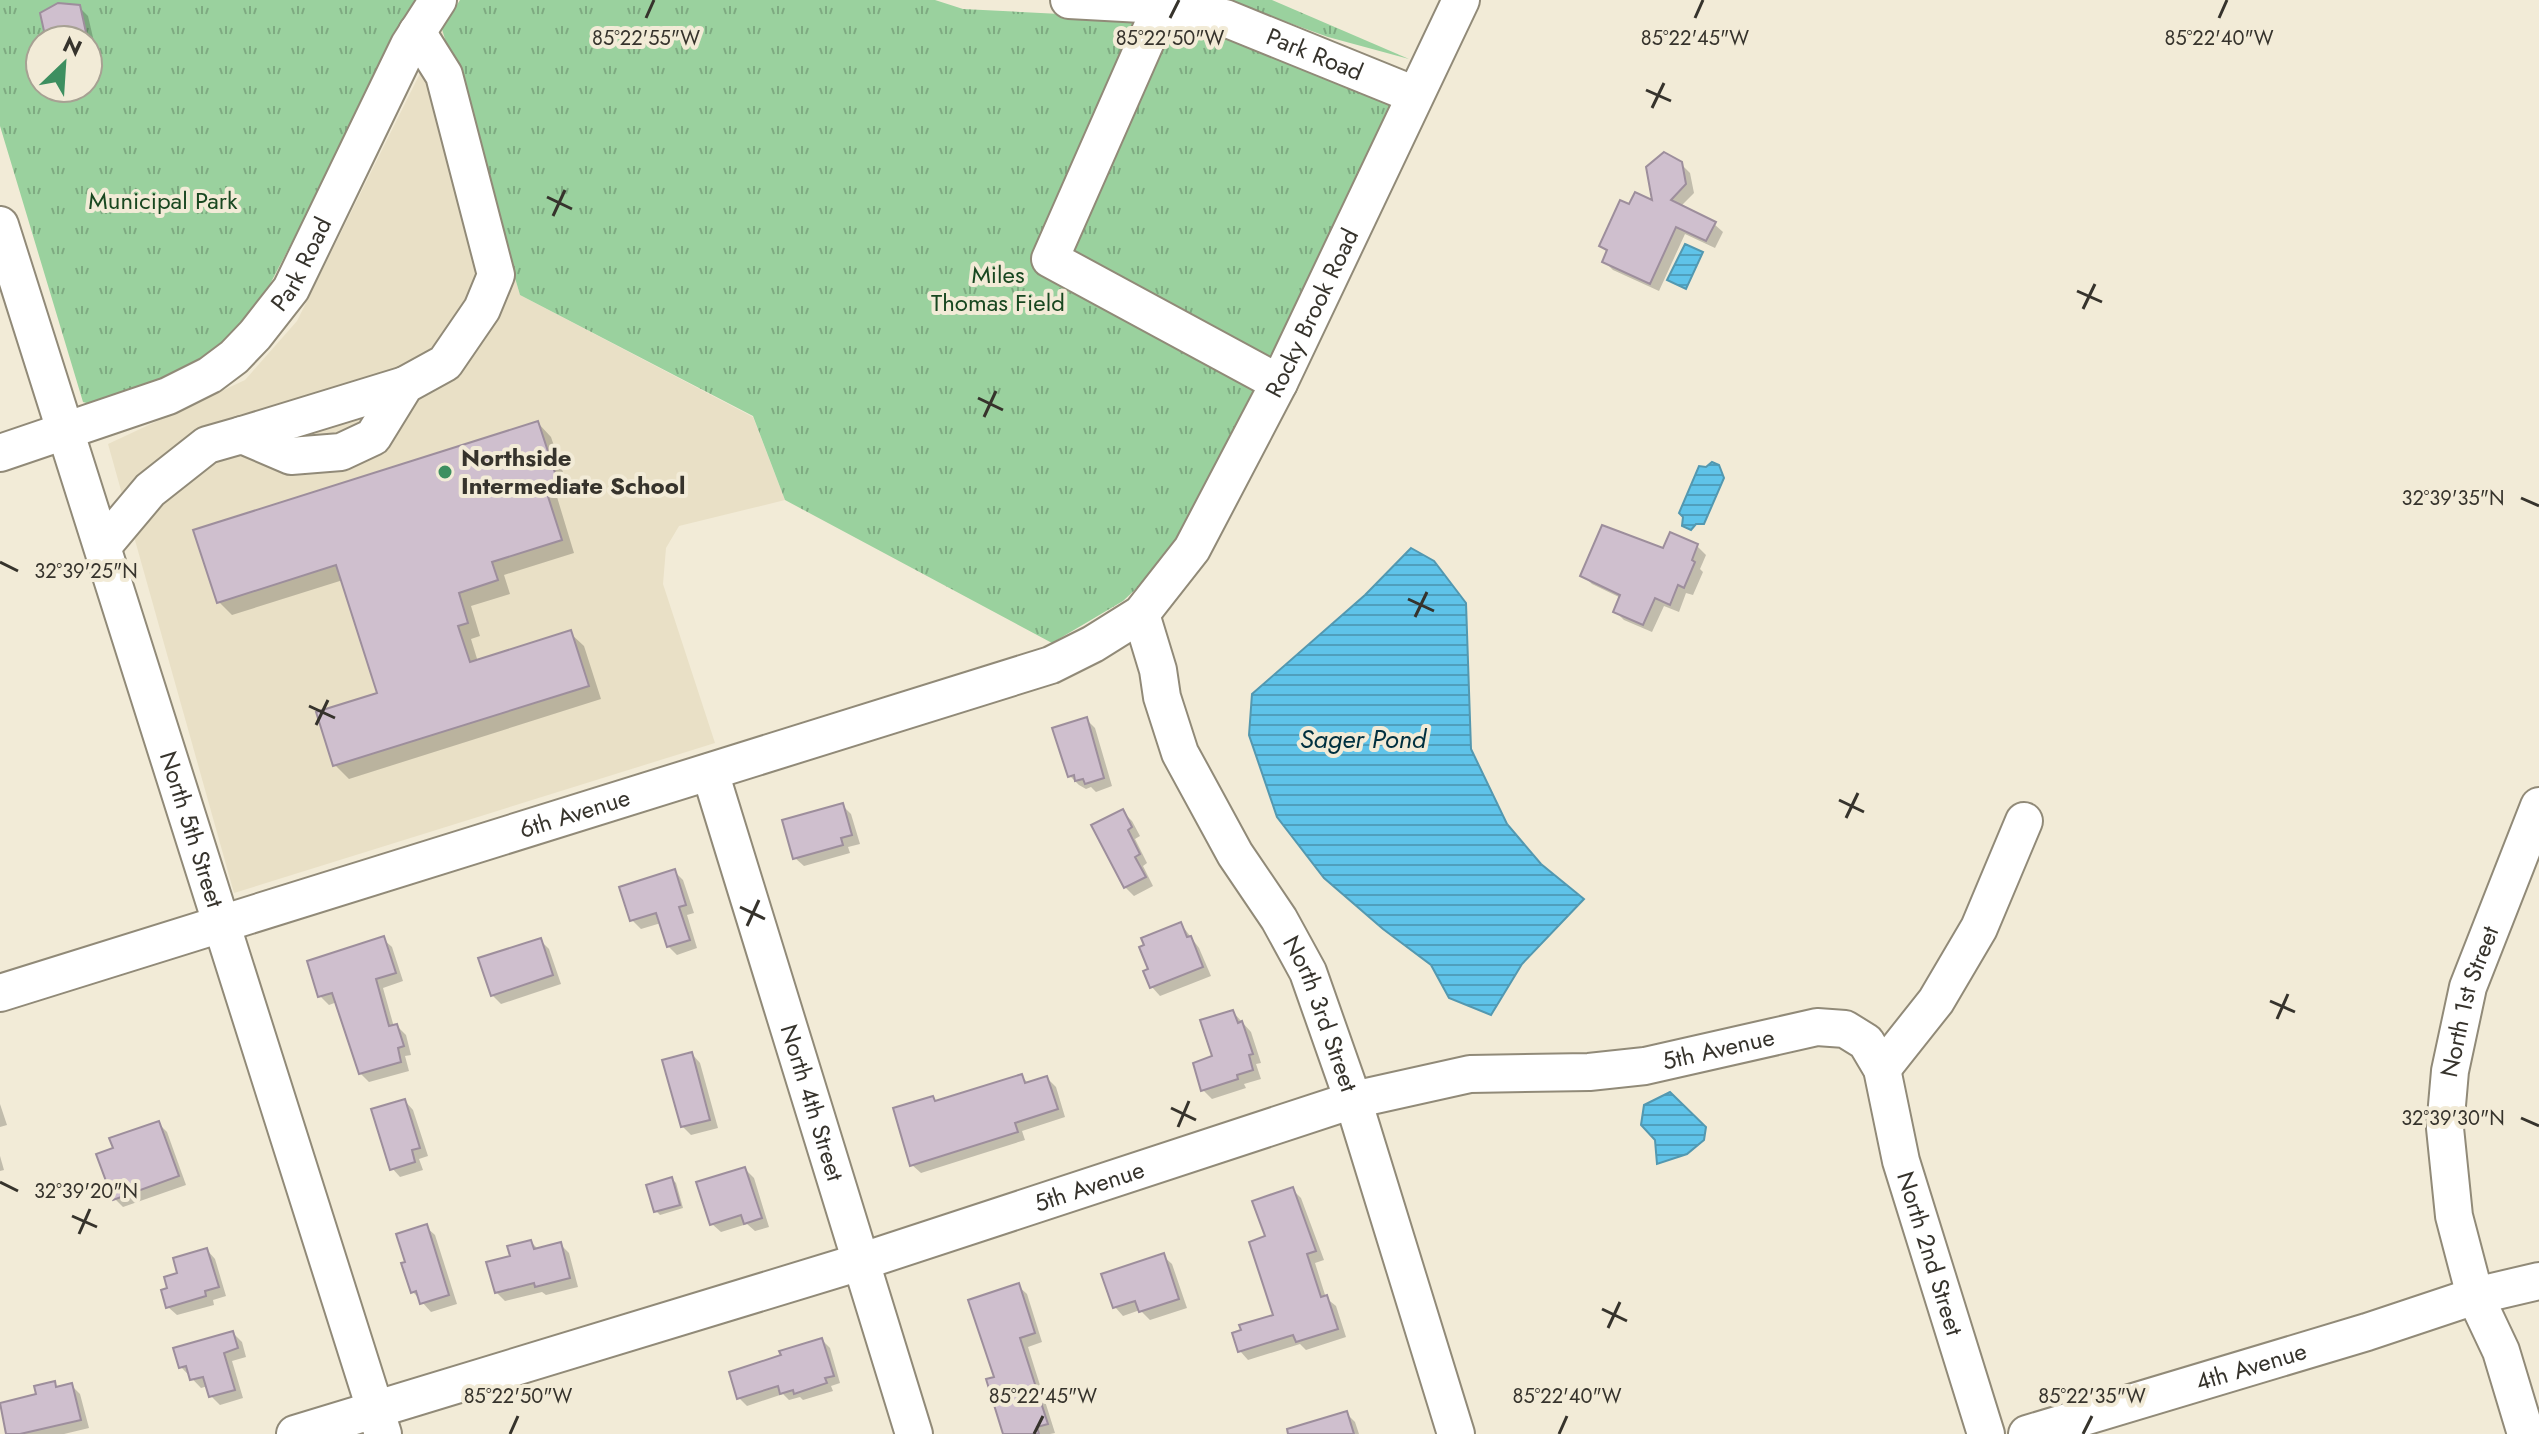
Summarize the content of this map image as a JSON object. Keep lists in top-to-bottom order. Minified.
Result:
{"streets":{"street":["Park Road","Rocky Brook Road","6th Avenue","North 5th Street","North 1st Street","North 3rd Street","5th Avenue","North 4th Street","North 2nd Street","4th Avenue"]},"crossings":[["Park Road","Rocky Brook Road"],["Park Road","North 5th Street"],["Rocky Brook Road","6th Avenue"],["Rocky Brook Road","North 3rd Street"],["6th Avenue","North 5th Street"],["6th Avenue","North 3rd Street"],["6th Avenue","North 4th Street"],["North 5th Street","5th Avenue"],["North 1st Street","4th Avenue"],["North 3rd Street","5th Avenue"],["5th Avenue","North 4th Street"],["5th Avenue","North 2nd Street"]],"water":["Sager Pond"],"parks":["Municipal Park","Miles Thomas Field"],"places":["Northside Intermediate School"],"north":"top right","coordinates":["85°22'55\"W","85°22'50\"W","85°22'45\"W","85°22'40\"W","32°39'35\"N","32°39'25\"N","32°39'30\"N","32°39'20\"N","85°22'35\"W"]}
